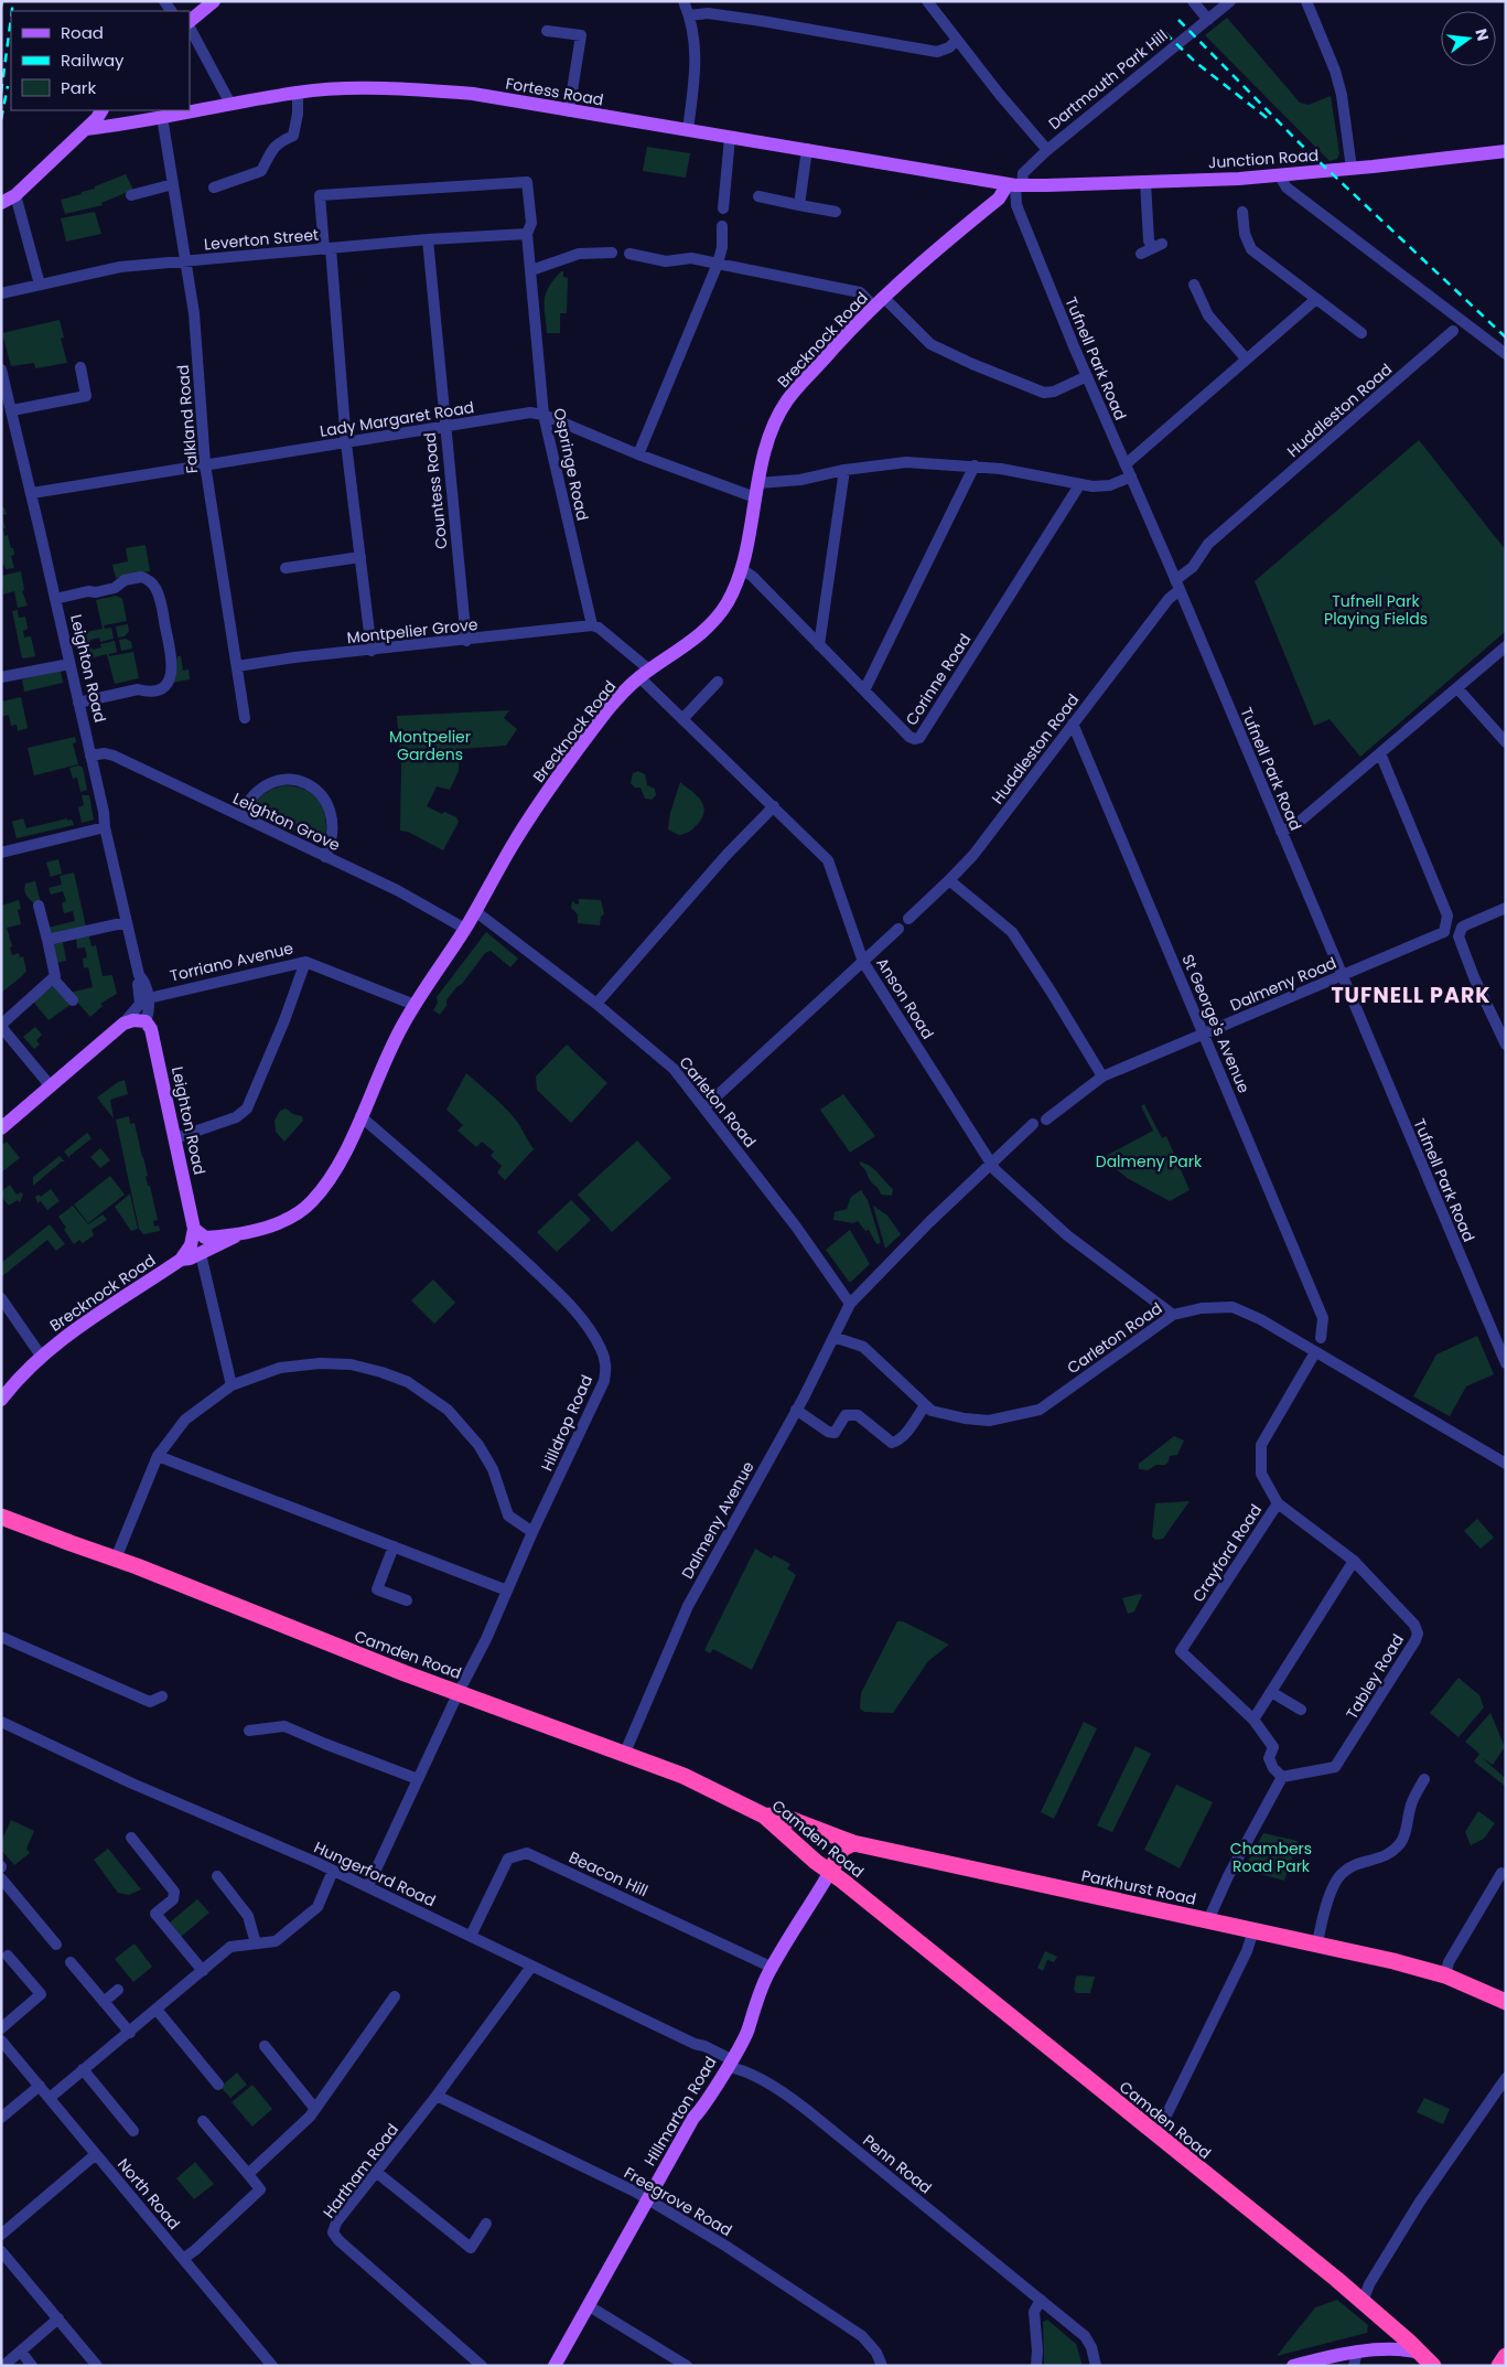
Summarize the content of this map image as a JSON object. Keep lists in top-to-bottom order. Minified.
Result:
{"streets":{"highway":["Camden Road","Parkhurst Road"],"main road":["Fortess Road","Junction Road","Brecknock Road","Leighton Road","Hillmarton Road"],"street":["Dartmouth Park Hill","Leverton Street","Tufnell Park Road","Huddleston Road","Falkland Road","Lady Margaret Road","Ospringe Road","Countess Road","Montpelier Grove","Corinne Road","Leighton Grove","Torriano Avenue","Dalmeny Road","Anson Road","St George's Avenue","Carleton Road","Hilldrop Road","Dalmeny Avenue","Crayford Road","Tabley Road","Hungerford Road","Beacon Hill","Penn Road","Hartham Road","North Road","Freegrove Road"]},"crossings":[["Dartmouth Park Hill","Fortess Road"],["Dartmouth Park Hill","Junction Road"],["Dartmouth Park Hill","Brecknock Road"],["Dartmouth Park Hill","Tufnell Park Road"],["Fortess Road","Junction Road"],["Fortess Road","Brecknock Road"],["Fortess Road","Tufnell Park Road"],["Fortess Road","Falkland Road"],["Junction Road","Brecknock Road"],["Junction Road","Tufnell Park Road"],["Leverton Street","Falkland Road"],["Leverton Street","Ospringe Road"],["Leverton Street","Countess Road"],["Brecknock Road","Tufnell Park Road"],["Brecknock Road","Lady Margaret Road"],["Brecknock Road","Leighton Road"],["Brecknock Road","Corinne Road"],["Brecknock Road","Leighton Grove"],["Brecknock Road","Torriano Avenue"],["Brecknock Road","Anson Road"],["Brecknock Road","Carleton Road"],["Brecknock Road","Hilldrop Road"],["Tufnell Park Road","Huddleston Road"],["Tufnell Park Road","Lady Margaret Road"],["Tufnell Park Road","Dalmeny Road"],["Huddleston Road","St George's Avenue"],["Falkland Road","Lady Margaret Road"],["Falkland Road","Montpelier Grove"],["Lady Margaret Road","Ospringe Road"],["Lady Margaret Road","Countess Road"],["Lady Margaret Road","Leighton Road"],["Lady Margaret Road","Corinne Road"],["Ospringe Road","Montpelier Grove"],["Countess Road","Montpelier Grove"],["Leighton Road","Leighton Grove"],["Leighton Road","Torriano Avenue"],["Dalmeny Road","St George's Avenue"],["Anson Road","Carleton Road"],["Carleton Road","Dalmeny Avenue"],["Carleton Road","Crayford Road"],["Hilldrop Road","Camden Road"],["Hilldrop Road","Hungerford Road"],["Dalmeny Avenue","Camden Road"],["Crayford Road","Tabley Road"],["Camden Road","Parkhurst Road"],["Camden Road","Hillmarton Road"],["Hungerford Road","Beacon Hill"],["Hungerford Road","Hillmarton Road"],["Hungerford Road","Penn Road"],["Hungerford Road","Hartham Road"],["Beacon Hill","Hillmarton Road"],["Hillmarton Road","Penn Road"],["Hillmarton Road","Freegrove Road"],["Hartham Road","Freegrove Road"]],"districts":["TUFNELL PARK"],"parks":["Tufnell Park Playing Fields","Montpelier Gardens","Dalmeny Park","Chambers Road Park"],"legend":["Road","Railway","Park"],"north":"right"}
